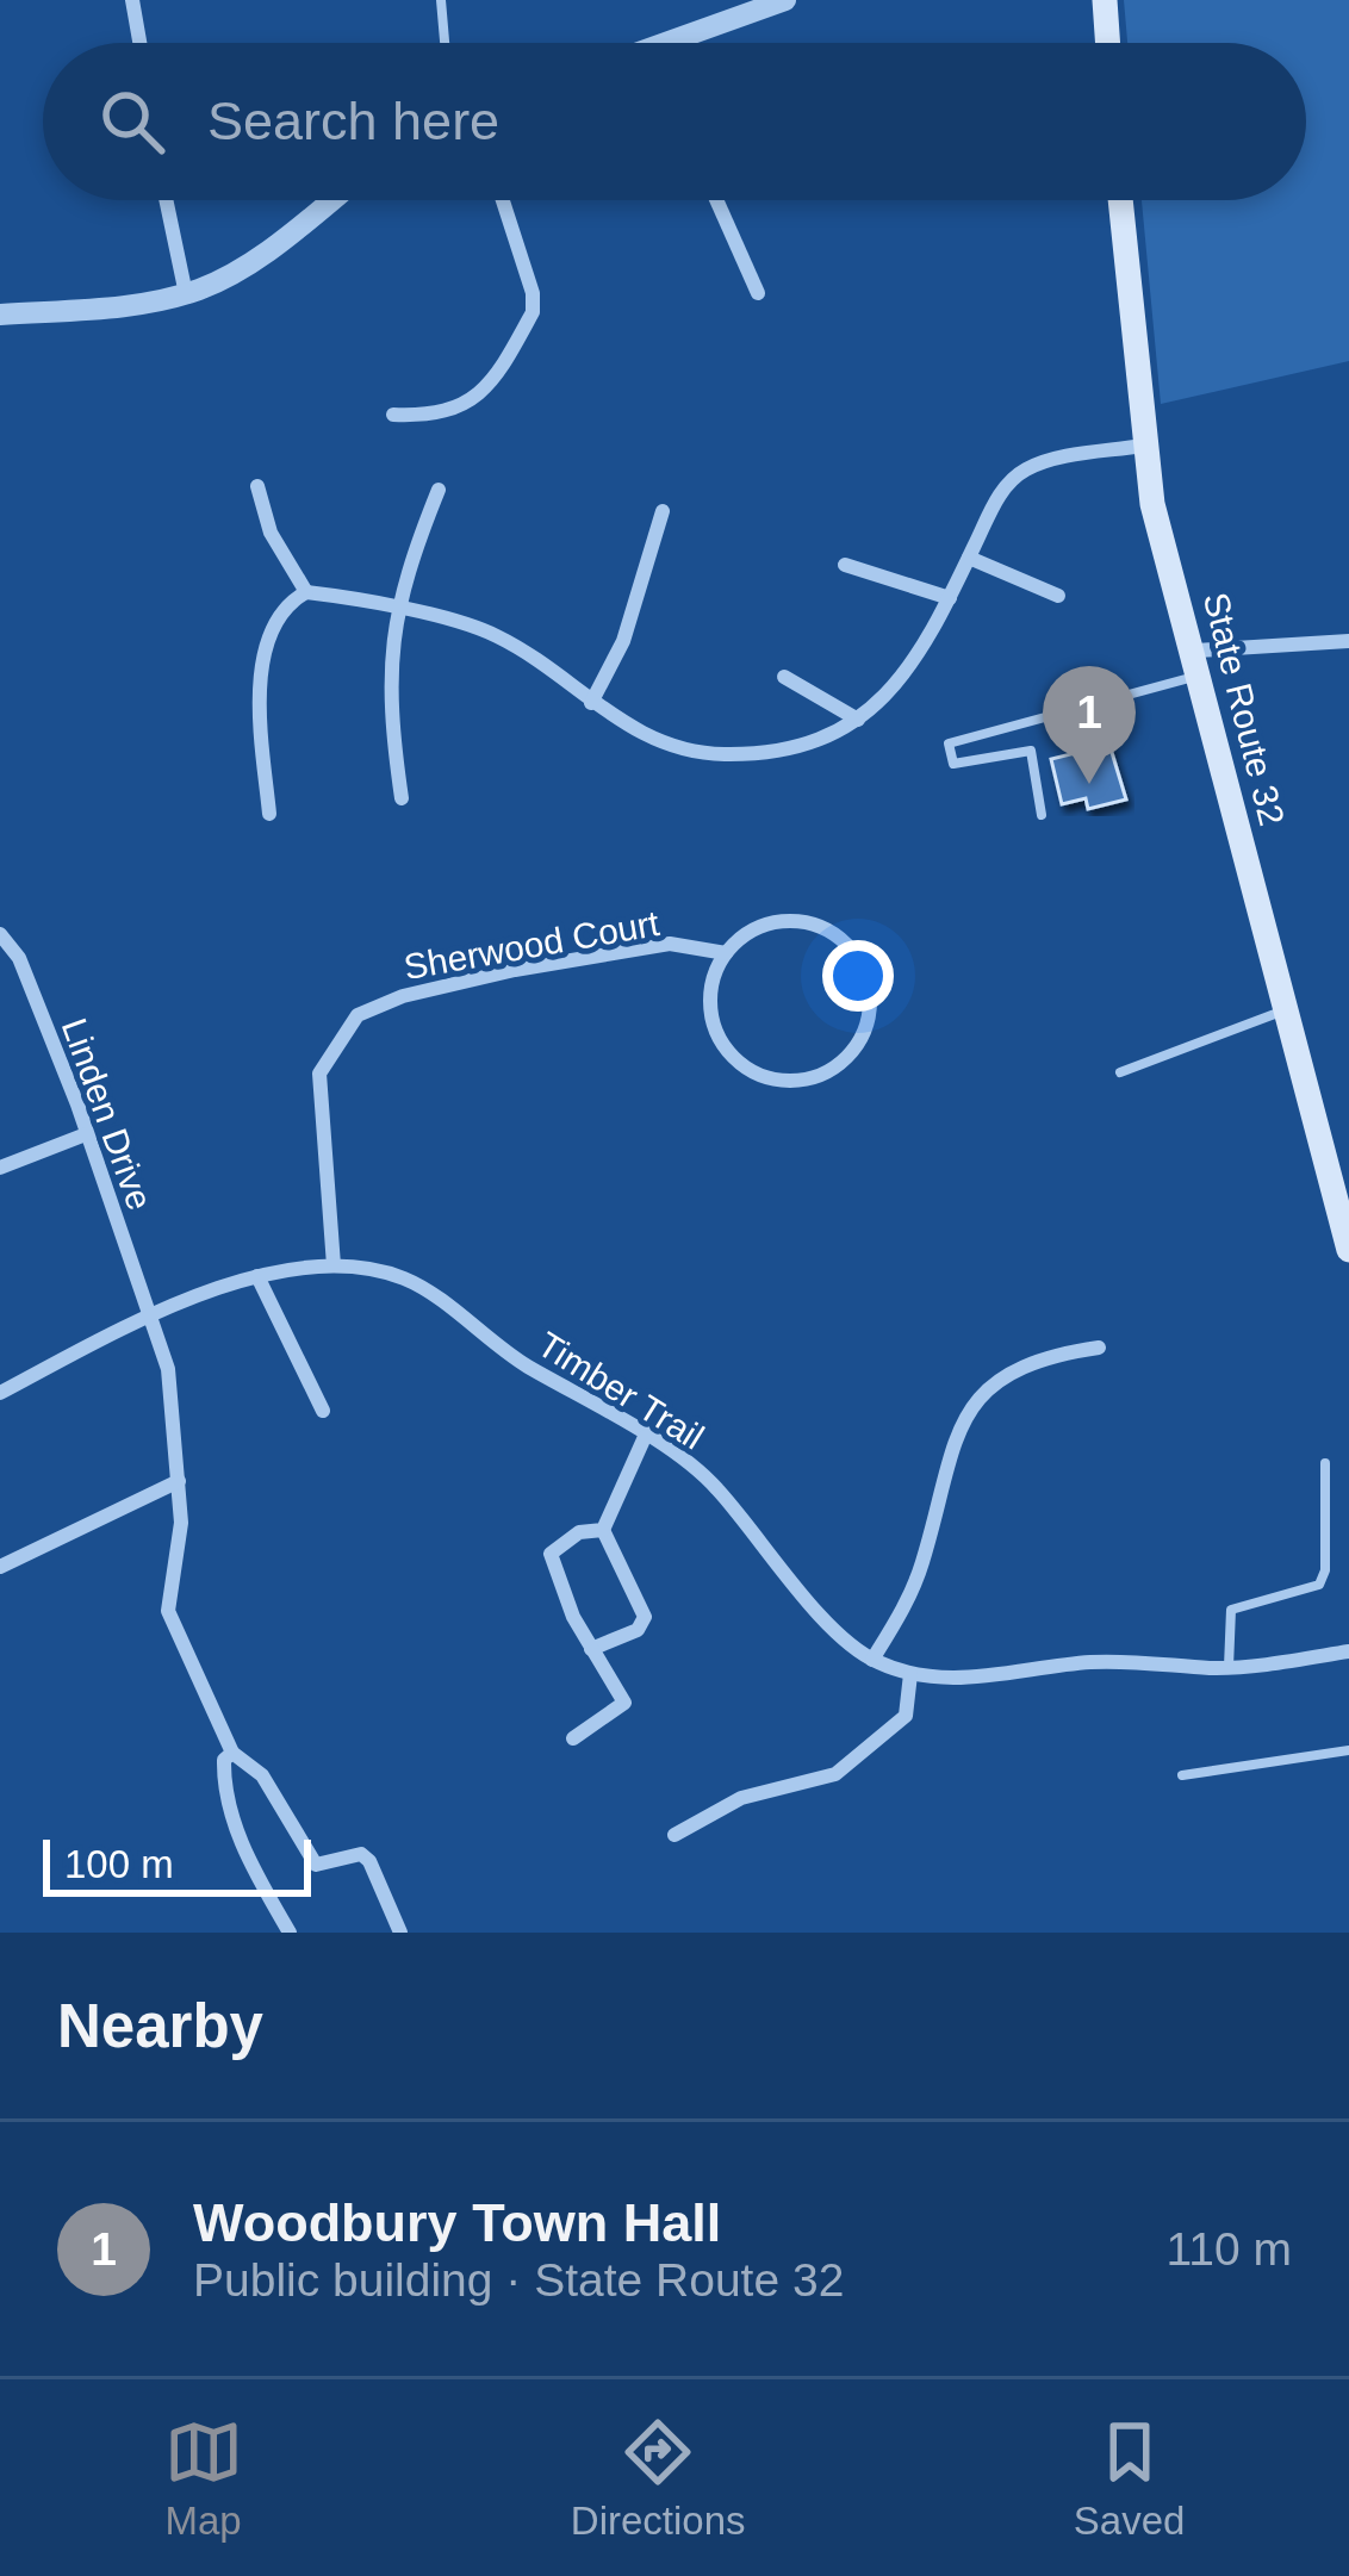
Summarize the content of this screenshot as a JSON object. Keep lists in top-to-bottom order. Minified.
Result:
{"streets":{"main road":["State Route 32"],"street":["Sherwood Court","Linden Drive","Timber Trail"]},"crossings":[["Sherwood Court","Timber Trail"],["Linden Drive","Timber Trail"]],"scale_bar":"100 m","page":{"search":"Search here","pins":"1","scale":"100 m","heading":"Nearby","list":[{"mark":"1","name":"Woodbury Town Hall","note":"Public building · State Route 32","value":"110 m"}],"nav":["Map","Directions","Saved"]}}
